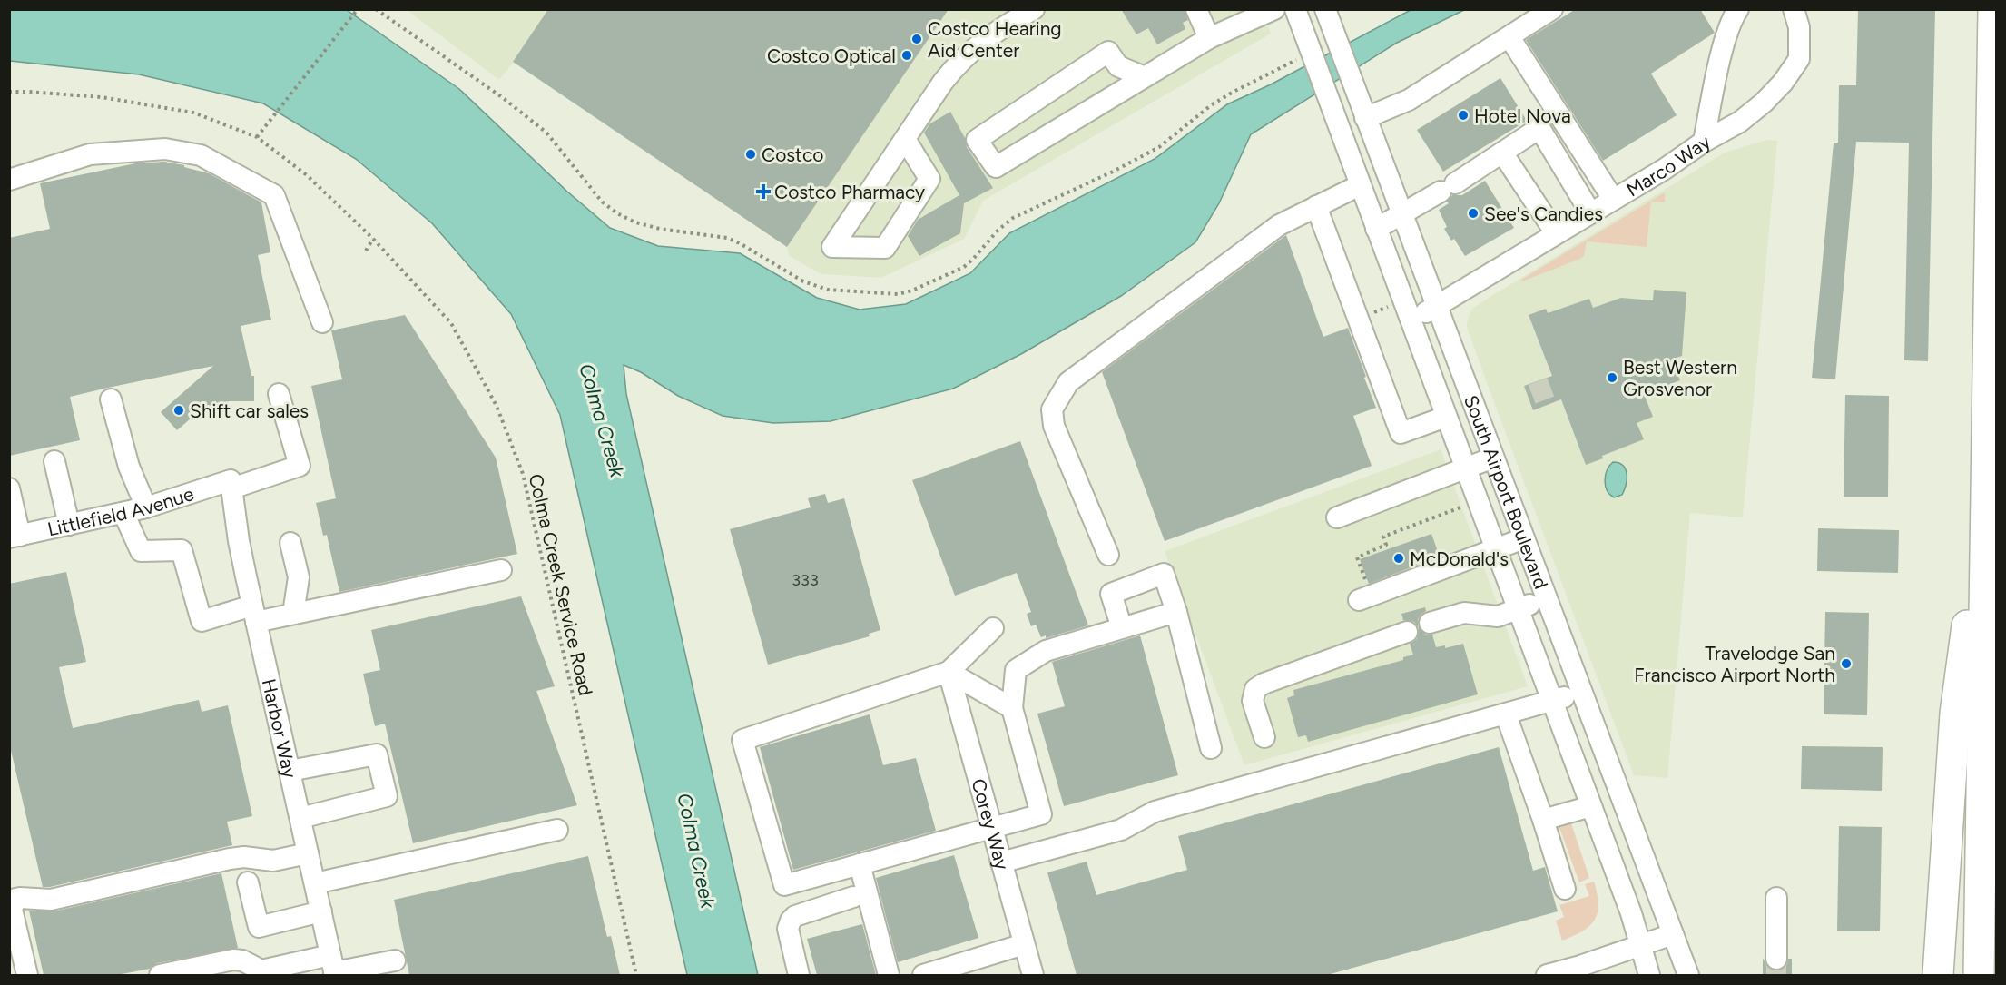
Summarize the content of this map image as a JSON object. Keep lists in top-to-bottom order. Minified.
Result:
{"streets":{"street":["Marco Way","South Airport Boulevard","Littlefield Avenue","Harbor Way","Corey Way"],"path":["Colma Creek Service Road"]},"crossings":[["Marco Way","South Airport Boulevard"],["Littlefield Avenue","Harbor Way"]],"water":["Colma Creek"],"places":{"other":["Costco Hearing Aid Center","Costco Optical","Hotel Nova","Costco","See's Candies","Best Western Grosvenor","Shift car sales","McDonald's","Travelodge San Francisco Airport North"],"health":["Costco Pharmacy"]},"house_numbers":["333"]}
